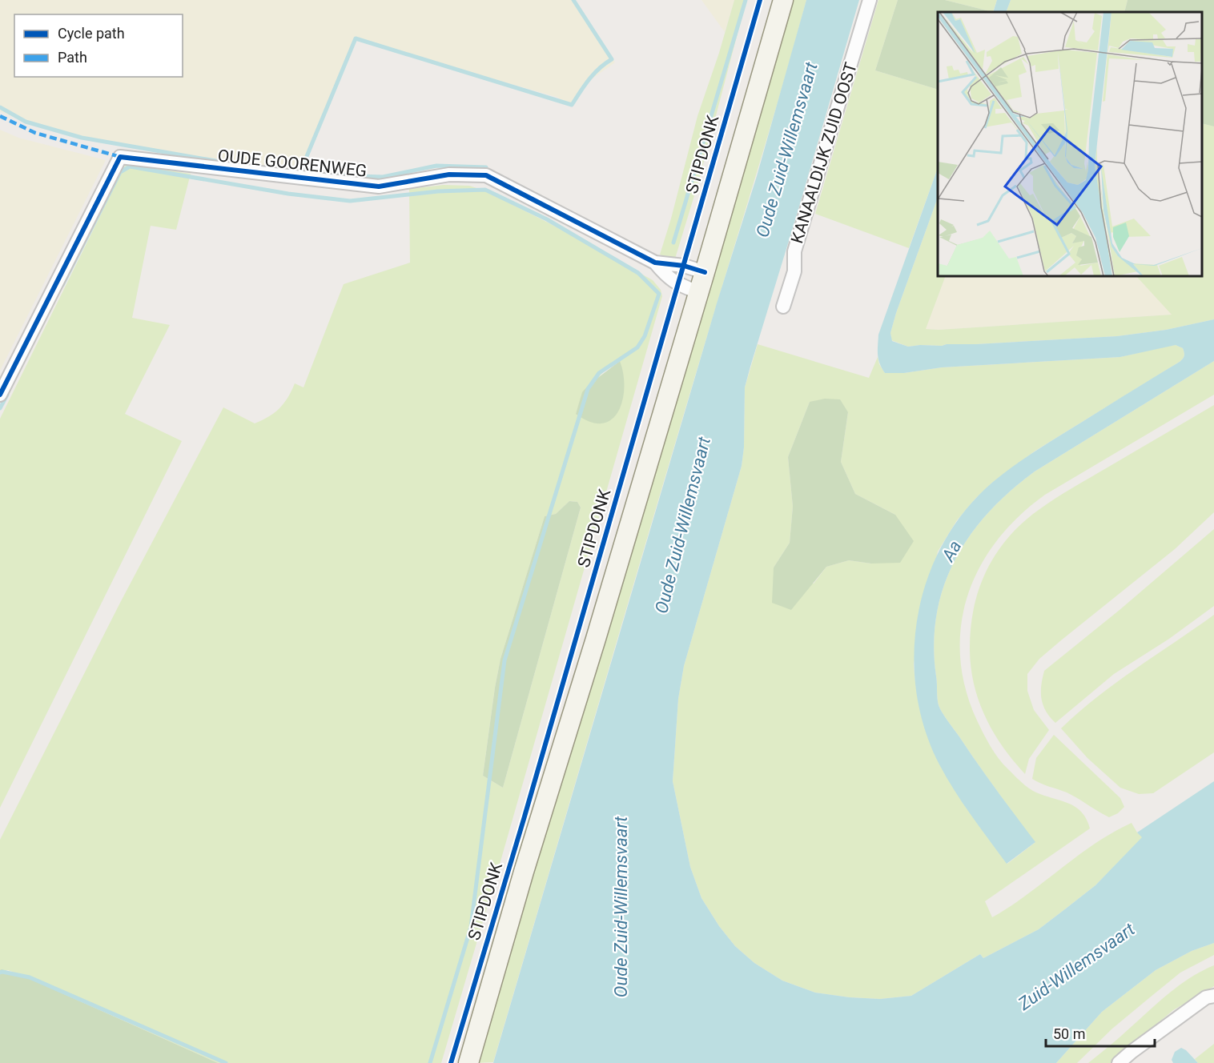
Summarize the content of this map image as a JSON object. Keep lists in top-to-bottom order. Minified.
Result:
{"streets":{"main road":["STIPDONK"],"street":["KANAALDIJK ZUID OOST","OUDE GOORENWEG"]},"crossings":[["STIPDONK","OUDE GOORENWEG"]],"water":["Oude Zuid-Willemsvaart","Aa","Zuid-Willemsvaart"],"legend":["Cycle path","Path"],"scale_bar":"50 m"}
